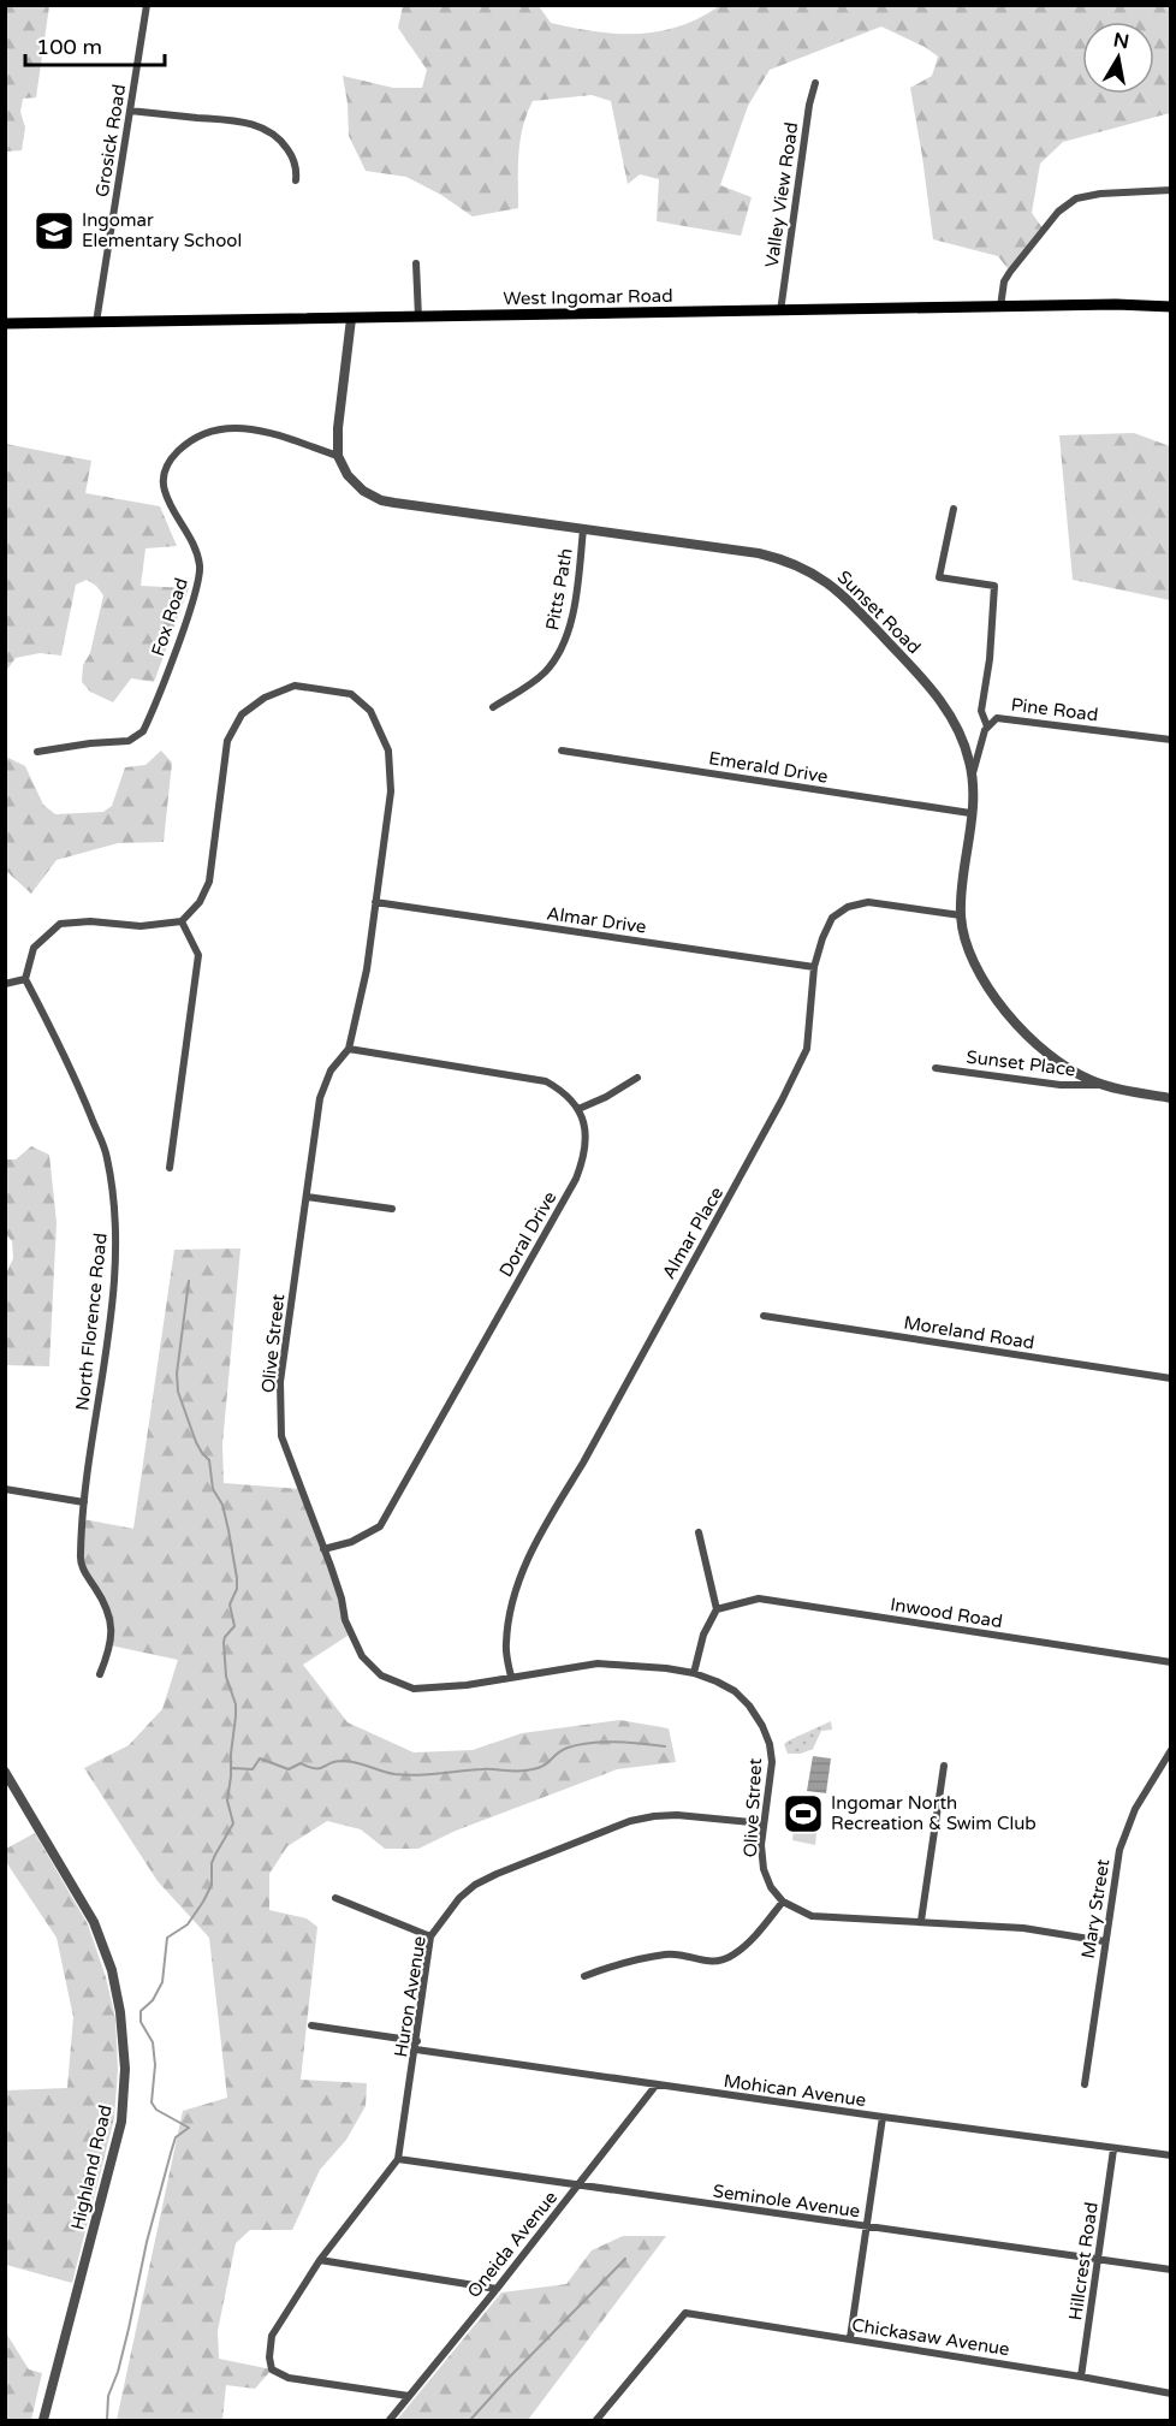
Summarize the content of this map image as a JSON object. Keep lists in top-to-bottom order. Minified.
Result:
{"streets":{"main road":["West Ingomar Road"],"street":["Grosick Road","Valley View Road","Pitts Path","Sunset Road","Fox Road","Pine Road","Emerald Drive","Almar Drive","Sunset Place","Almar Place","Doral Drive","North Florence Road","Moreland Road","Olive Street","Inwood Road","Mary Street","Huron Avenue","Mohican Avenue","Highland Road","Seminole Avenue","Oneida Avenue","Hillcrest Road","Chickasaw Avenue"]},"crossings":[["Grosick Road","West Ingomar Road"],["Valley View Road","West Ingomar Road"],["Pitts Path","Sunset Road"],["Sunset Road","Fox Road"],["Sunset Road","Pine Road"],["Sunset Road","Emerald Drive"],["Sunset Road","Sunset Place"],["Sunset Road","Almar Place"],["Almar Drive","Almar Place"],["Almar Drive","Olive Street"],["Almar Place","Olive Street"],["Doral Drive","Olive Street"],["Olive Street","Huron Avenue"],["Huron Avenue","Mohican Avenue"],["Huron Avenue","Seminole Avenue"],["Huron Avenue","Oneida Avenue"],["Mohican Avenue","Oneida Avenue"],["Mohican Avenue","Hillcrest Road"],["Seminole Avenue","Oneida Avenue"],["Seminole Avenue","Hillcrest Road"],["Hillcrest Road","Chickasaw Avenue"]],"places":{"school or university":["Ingomar Elementary School"],"sports":["Ingomar North Recreation & Swim Club"]},"scale_bar":"100 m","north":"top"}
